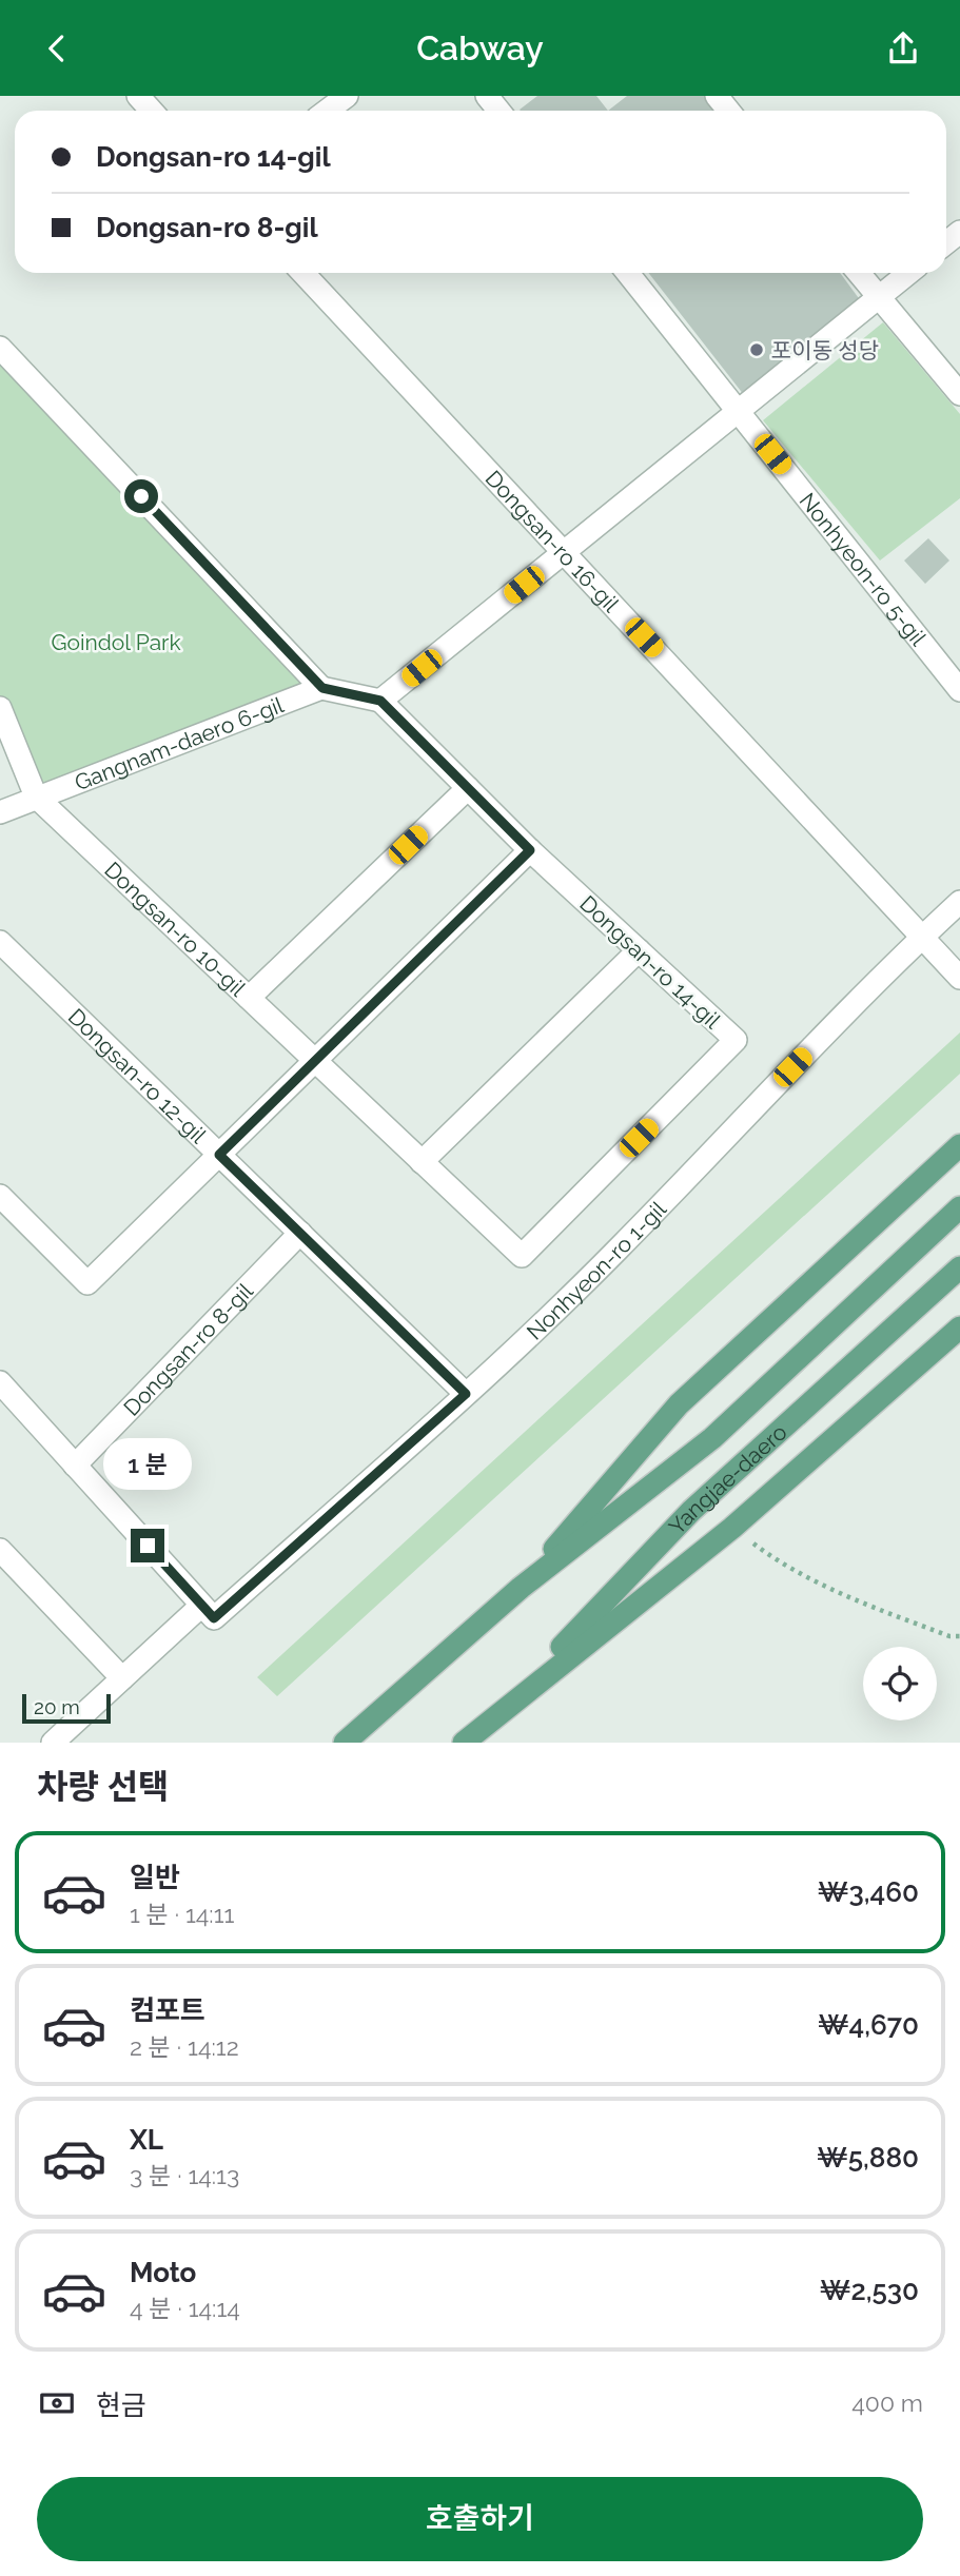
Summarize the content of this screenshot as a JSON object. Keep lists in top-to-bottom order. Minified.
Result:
{"streets":{"main road":["Yangjae-daero"],"street":["Dongsan-ro 16-gil","Nonhyeon-ro 5-gil","Gangnam-daero 6-gil","Dongsan-ro 10-gil","Dongsan-ro 14-gil","Dongsan-ro 12-gil","Nonhyeon-ro 1-gil","Dongsan-ro 8-gil"]},"crossings":[["Dongsan-ro 16-gil","Nonhyeon-ro 1-gil"],["Gangnam-daero 6-gil","Dongsan-ro 10-gil"],["Dongsan-ro 10-gil","Dongsan-ro 14-gil"],["Dongsan-ro 12-gil","Nonhyeon-ro 1-gil"],["Dongsan-ro 12-gil","Dongsan-ro 8-gil"]],"parks":["Goindol Park"],"places":["포이동 성당"],"scale_bar":"20 m","page":{"header":"Cabway","banner":["Dongsan-ro 14-gil","Dongsan-ro 8-gil"],"bubble":"1 분","scale":"20 m","heading":"차량 선택","list":[{"name":"일반","note":"1 분 · 14:11","value":"₩3,460"},{"name":"컴포트","note":"2 분 · 14:12","value":"₩4,670"},{"name":"XL","note":"3 분 · 14:13","value":"₩5,880"},{"name":"Moto","note":"4 분 · 14:14","value":"₩2,530"}],"pay":["현금","400 m"],"buttons":"호출하기"}}
